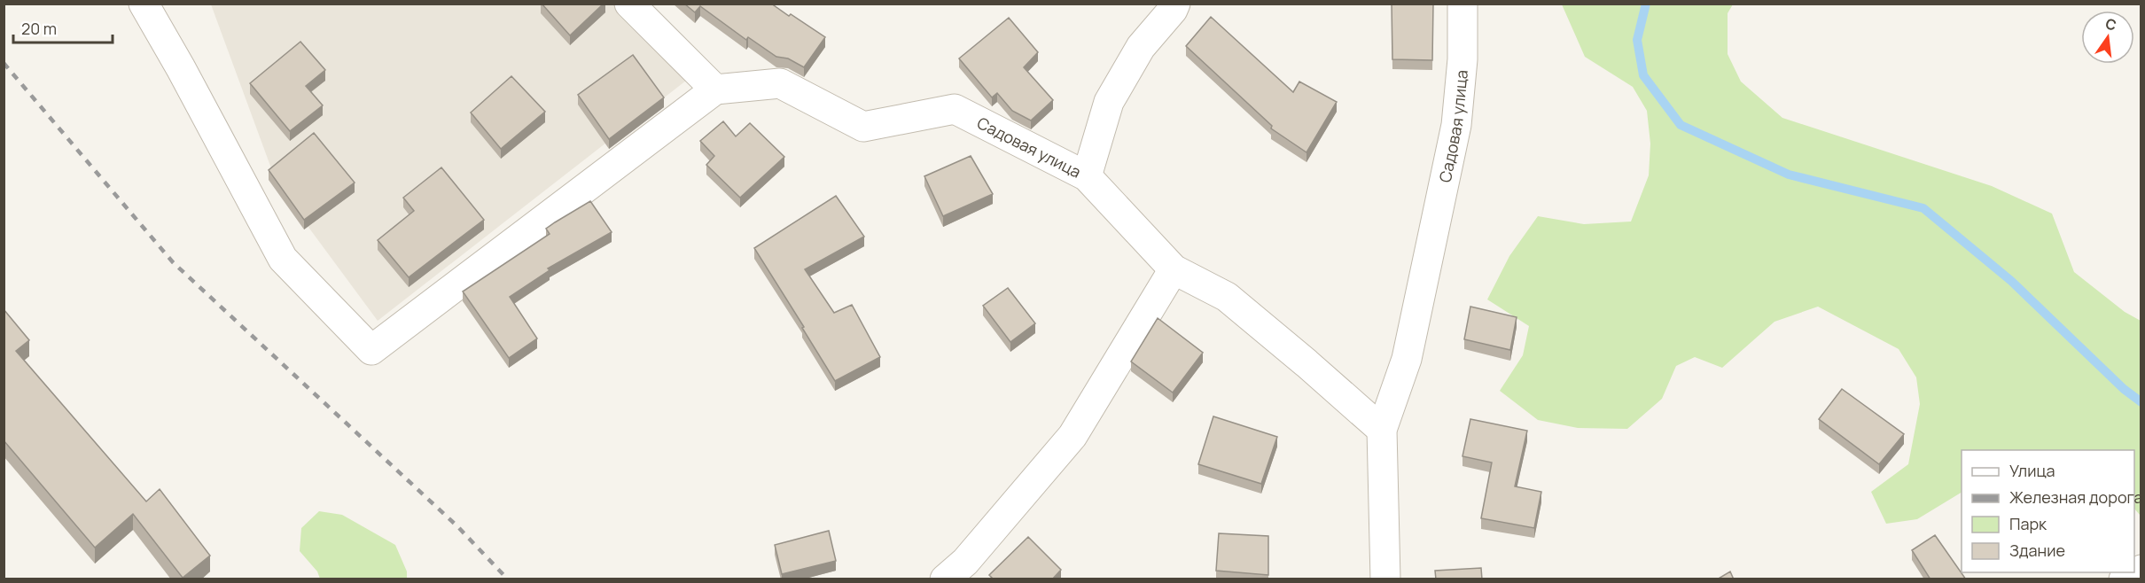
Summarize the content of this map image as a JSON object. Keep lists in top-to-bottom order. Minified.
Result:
{"streets":{"street":["Садовая улица"]},"legend":["Улица","Железная дорога","Парк","Здание"],"scale_bar":"20 m","north":"top"}
